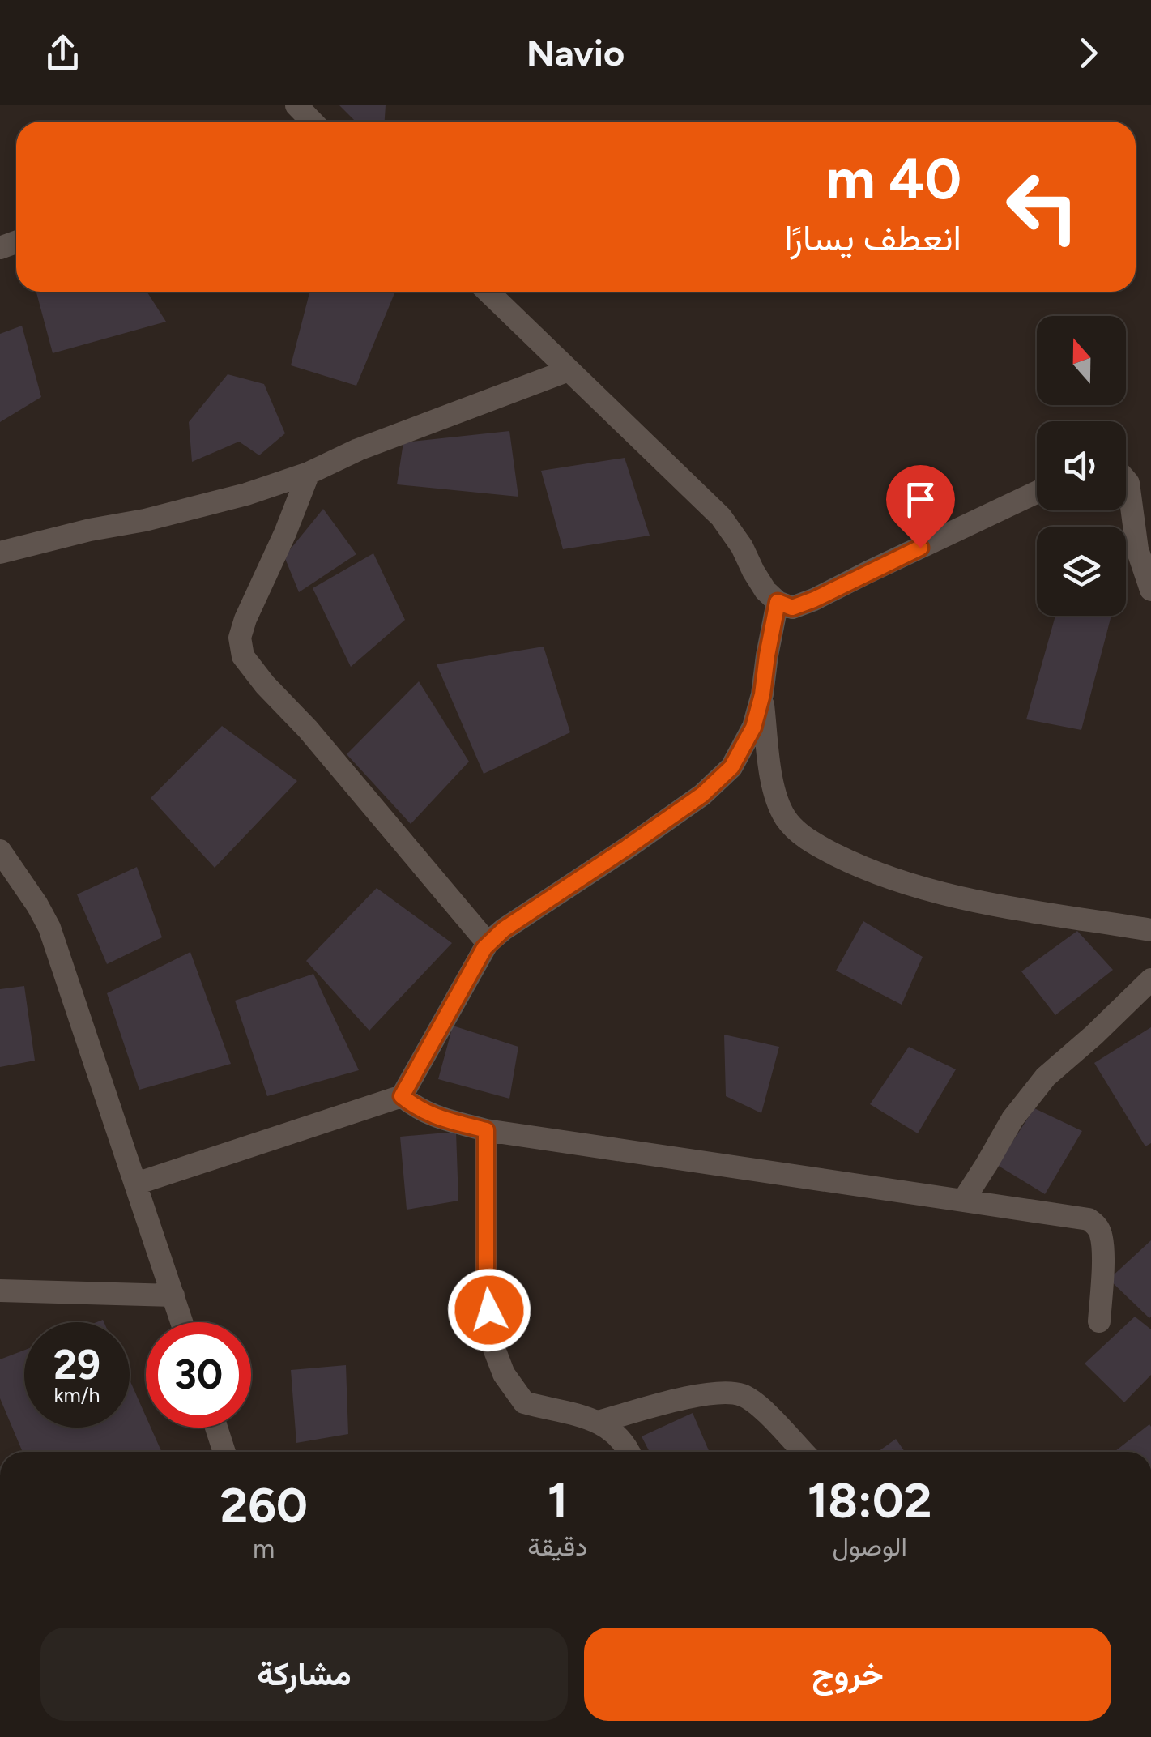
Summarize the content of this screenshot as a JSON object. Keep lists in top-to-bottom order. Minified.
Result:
{"north":"top","page":{"header":"Navio","turn":["40 m","انعطف يسارًا"],"speed":"29 km/h","limit":"30","eta":["18:02","الوصول","1","دقيقة","260","m"],"buttons":["خروج","مشاركة"]}}
